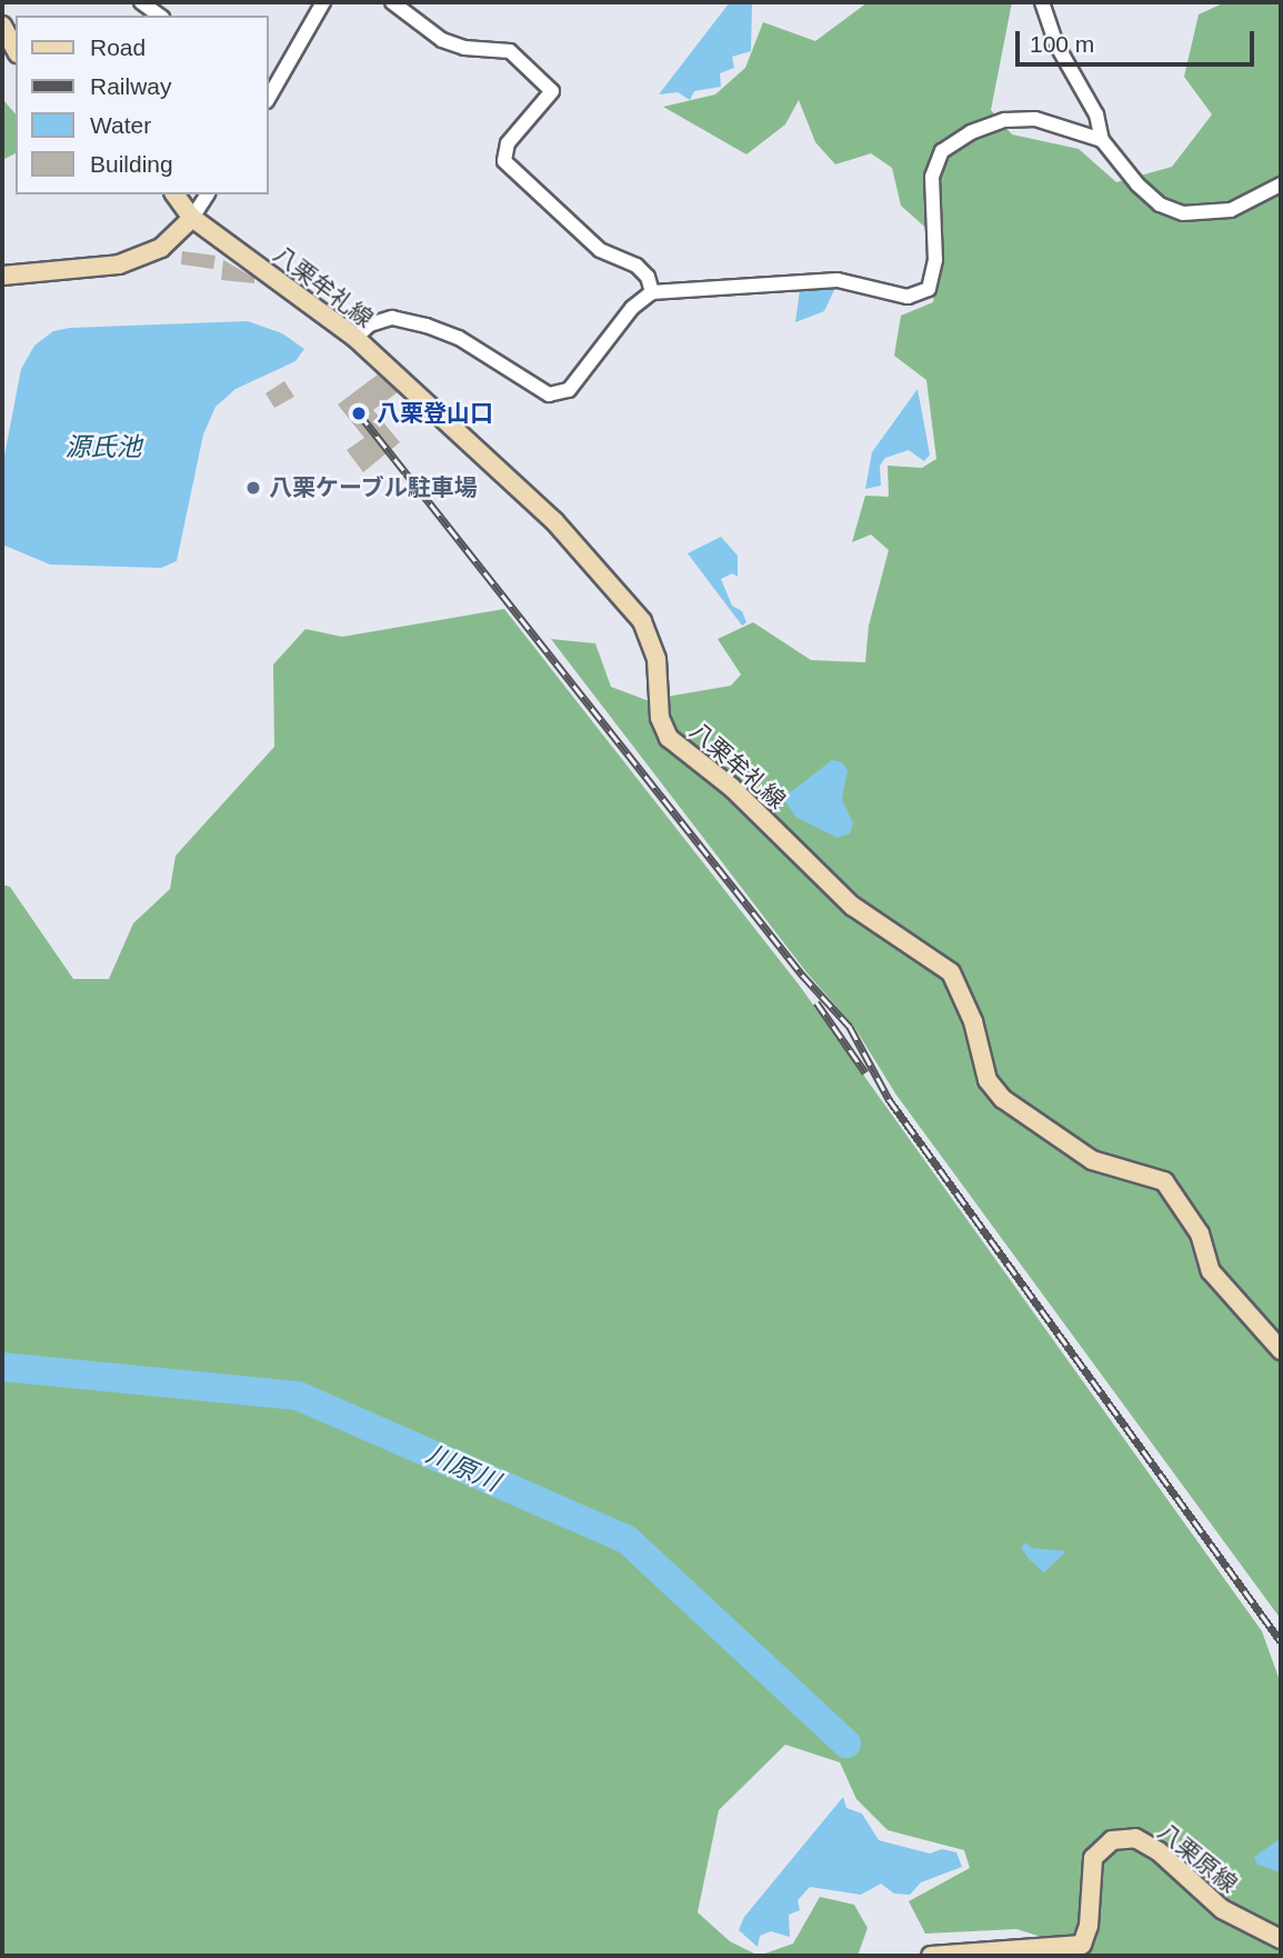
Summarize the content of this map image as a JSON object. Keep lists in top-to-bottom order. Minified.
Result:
{"streets":{"main road":["八栗牟礼線","八栗原線"]},"water":["源氏池","川原川"],"places":["八栗登山口","八栗ケーブル駐車場"],"legend":["Road","Railway","Water","Building"],"scale_bar":"100 m"}
